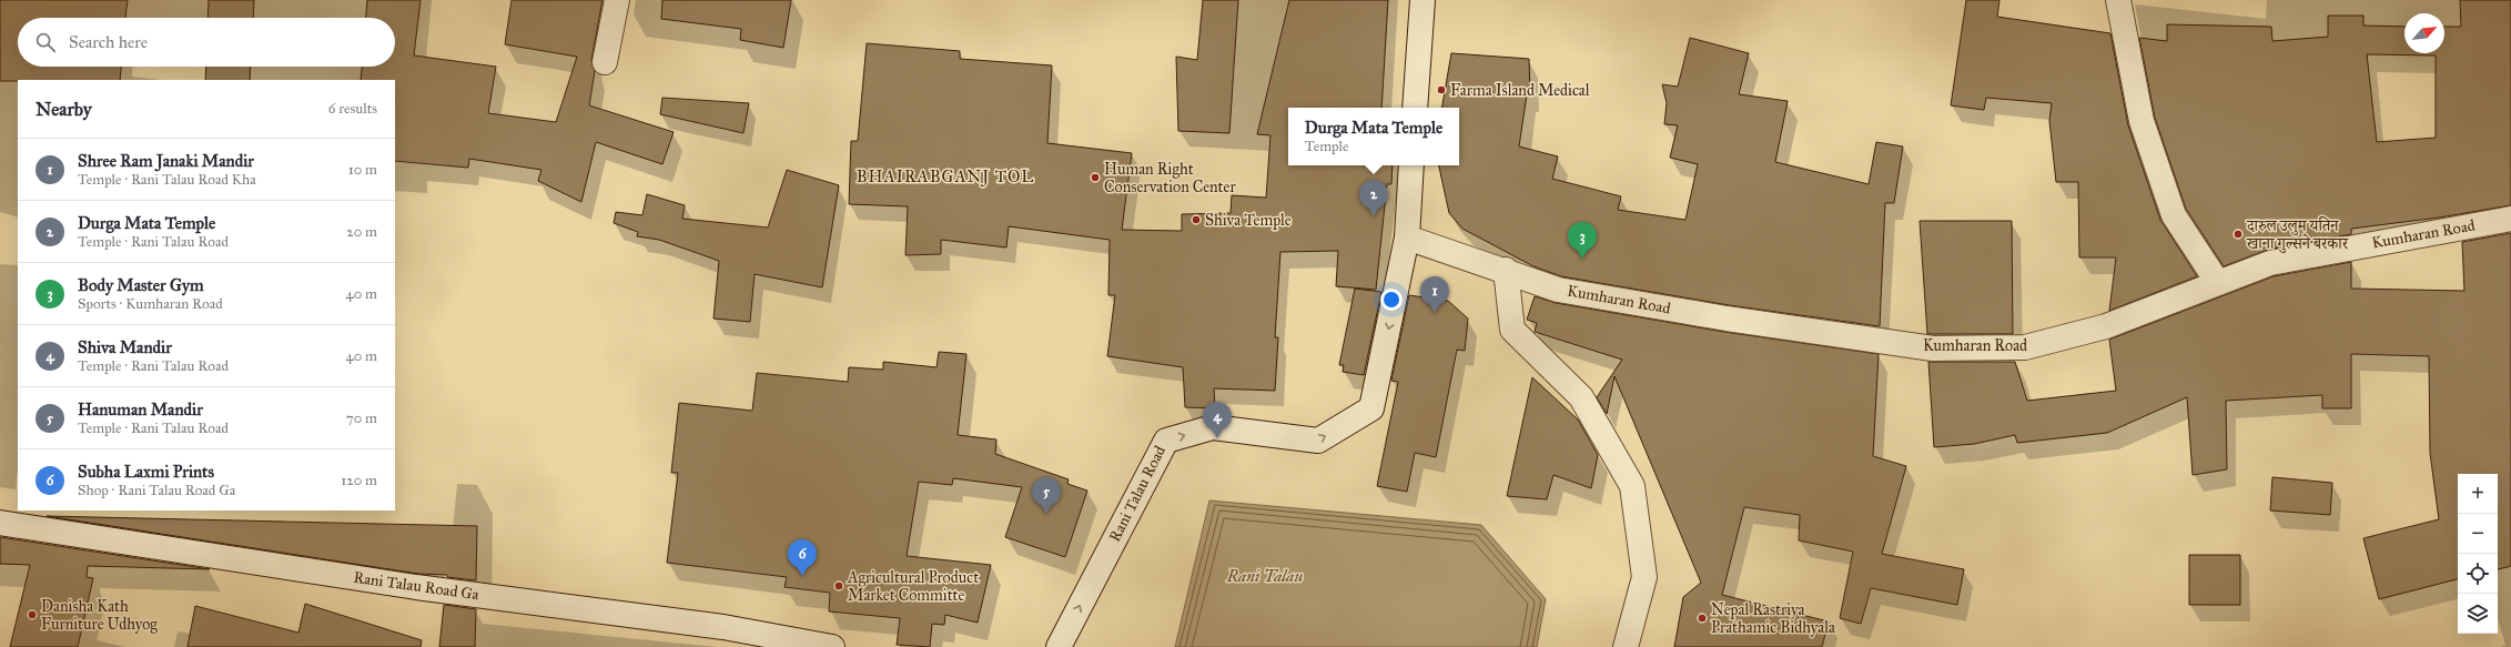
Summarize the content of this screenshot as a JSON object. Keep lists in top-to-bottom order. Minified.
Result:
{"streets":{"street":["Kumharan Road","Rani Talau Road","Rani Talau Road Ga"]},"crossings":[["Kumharan Road","Rani Talau Road"]],"districts":["BHAIRABGANJ TOL"],"water":["Rani Talau"],"places":["Farma Island Medical","Human Right Conservation Center","Shiva Temple","दारुल उलुम यतिन खाना गुल्सने बरकार","Agricultural Product Market Committe","Danisha Kath Furniture Udhyog","Nepal Rastriya Prathamic Bidhyala"],"north":"top right","page":{"search":"Search here","heading":["Nearby","6 results"],"popup":["Durga Mata Temple","Temple"],"list":[{"mark":"1","name":"Shree Ram Janaki Mandir","note":"Temple · Rani Talau Road Kha","value":"10 m"},{"mark":"2","name":"Durga Mata Temple","note":"Temple · Rani Talau Road","value":"20 m"},{"mark":"3","name":"Body Master Gym","note":"Sports · Kumharan Road","value":"40 m"},{"mark":"4","name":"Shiva Mandir","note":"Temple · Rani Talau Road","value":"40 m"},{"mark":"5","name":"Hanuman Mandir","note":"Temple · Rani Talau Road","value":"70 m"},{"mark":"6","name":"Subha Laxmi Prints","note":"Shop · Rani Talau Road Ga","value":"120 m"}],"pins":["2","3","1","4","5","6"],"map_buttons":["+","−"]}}
